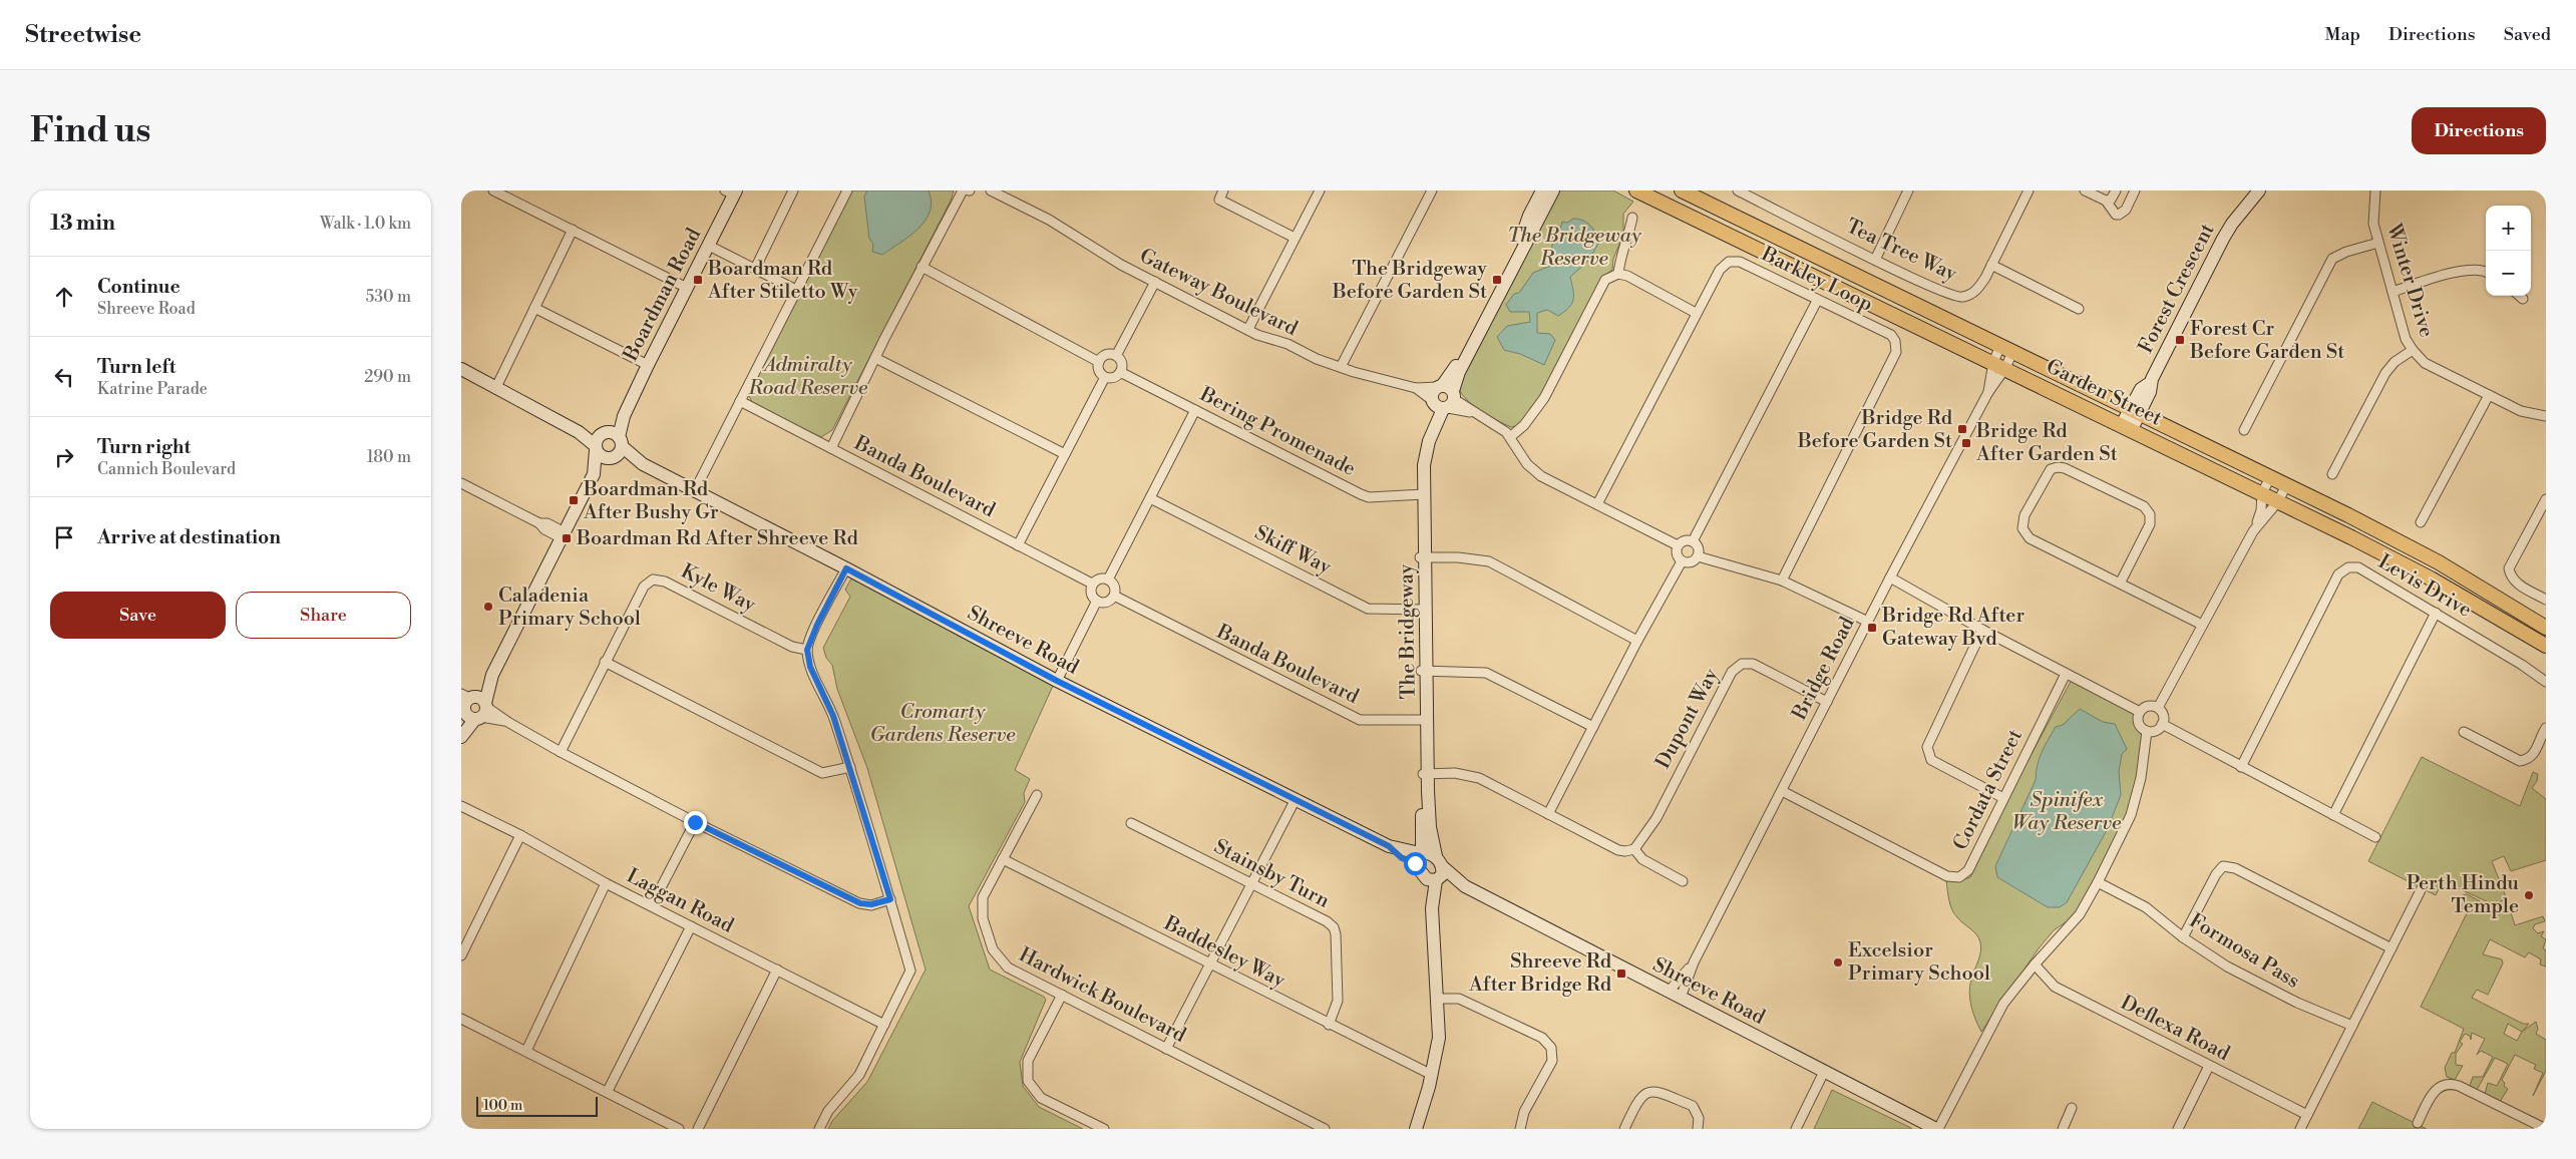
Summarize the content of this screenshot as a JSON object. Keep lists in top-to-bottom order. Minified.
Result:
{"streets":{"main road":["Garden Street"],"street":["Tea Tree Way","Barkley Loop","Winter Drive","Forest Crescent","Gateway Boulevard","Boardman Road","Bering Promenade","Banda Boulevard","Skiff Way","Levis Drive","Kyle Way","The Bridgeway","Shreeve Road","Bridge Road","Dupont Way","Cordata Street","Stainsby Turn","Laggan Road","Formosa Pass","Baddesley Way","Hardwick Boulevard","Deflexa Road"]},"crossings":[["Barkley Loop","Gateway Boulevard"],["Forest Crescent","Garden Street"],["Gateway Boulevard","The Bridgeway"],["Boardman Road","Shreeve Road"],["Garden Street","Bridge Road"],["Bering Promenade","The Bridgeway"],["Banda Boulevard","The Bridgeway"],["Skiff Way","The Bridgeway"],["The Bridgeway","Shreeve Road"],["Shreeve Road","Bridge Road"],["Bridge Road","Dupont Way"],["Bridge Road","Cordata Street"],["Stainsby Turn","Baddesley Way"],["Baddesley Way","Hardwick Boulevard"]],"parks":["The Bridgeway Reserve","Admiralty Road Reserve","Cromarty Gardens Reserve","Spinifex Way Reserve"],"places":{"transit":["Boardman Rd After Stiletto Wy","The Bridgeway Before Garden St","Forest Cr Before Garden St","Bridge Rd Before Garden St","Bridge Rd After Garden St","Boardman Rd After Bushy Gr","Boardman Rd After Shreeve Rd","Bridge Rd After Gateway Bvd","Shreeve Rd After Bridge Rd"],"other":["Caladenia Primary School","Perth Hindu Temple","Excelsior Primary School"]},"scale_bar":"100 m","page":{"header":"Streetwise","nav":["Map","Directions","Saved"],"buttons":["Directions",["Save","Share"]],"title":"Find us","heading":["13 min","Walk · 1.0 km"],"map_buttons":["+","−"],"list":[["Continue","Shreeve Road","530 m"],["Turn left","Katrine Parade","290 m"],["Turn right","Cannich Boulevard","180 m"],"Arrive at destination"],"scale":"100 m"}}
